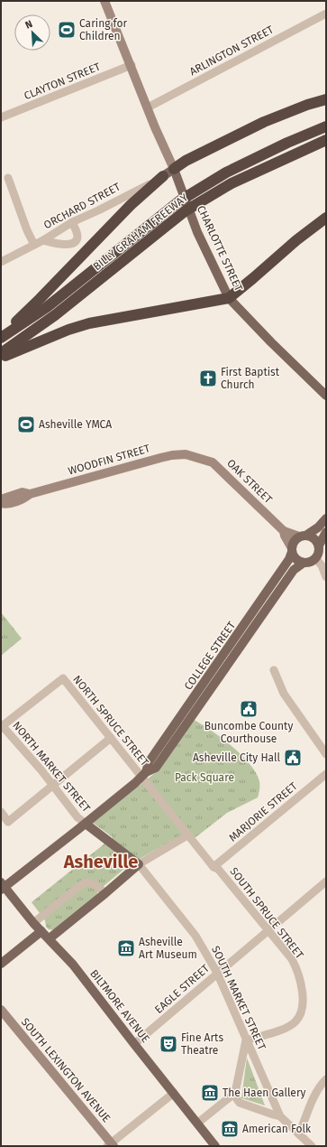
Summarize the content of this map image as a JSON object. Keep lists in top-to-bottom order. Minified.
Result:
{"streets":{"highway":["BILLY GRAHAM FREEWAY"],"main road":["ORCHARD STREET","CHARLOTTE STREET","COLLEGE STREET","SOUTH MARKET STREET","BILTMORE AVENUE"],"street":["ARLINGTON STREET","CLAYTON STREET","WOODFIN STREET","OAK STREET","NORTH SPRUCE STREET","NORTH MARKET STREET","MARJORIE STREET","SOUTH SPRUCE STREET","EAGLE STREET","SOUTH LEXINGTON AVENUE"]},"crossings":[["ARLINGTON STREET","CHARLOTTE STREET"],["CLAYTON STREET","CHARLOTTE STREET"],["ORCHARD STREET","CHARLOTTE STREET"],["WOODFIN STREET","OAK STREET"],["OAK STREET","COLLEGE STREET"],["COLLEGE STREET","NORTH SPRUCE STREET"],["COLLEGE STREET","NORTH MARKET STREET"],["COLLEGE STREET","SOUTH SPRUCE STREET"],["COLLEGE STREET","SOUTH MARKET STREET"],["COLLEGE STREET","BILTMORE AVENUE"],["NORTH SPRUCE STREET","NORTH MARKET STREET"],["NORTH SPRUCE STREET","SOUTH SPRUCE STREET"],["NORTH MARKET STREET","SOUTH MARKET STREET"],["MARJORIE STREET","SOUTH SPRUCE STREET"],["SOUTH SPRUCE STREET","EAGLE STREET"],["SOUTH SPRUCE STREET","SOUTH MARKET STREET"],["EAGLE STREET","SOUTH MARKET STREET"],["EAGLE STREET","BILTMORE AVENUE"]],"districts":["Asheville"],"parks":["Pack Square"],"places":{"sports":["Caring for Children","Asheville YMCA"],"church":["First Baptist Church"],"public building":["Buncombe County Courthouse","Asheville City Hall"],"museum":["Asheville Art Museum","The Haen Gallery","American Folk"],"theatre":["Fine Arts Theatre"]},"north":"top left"}
